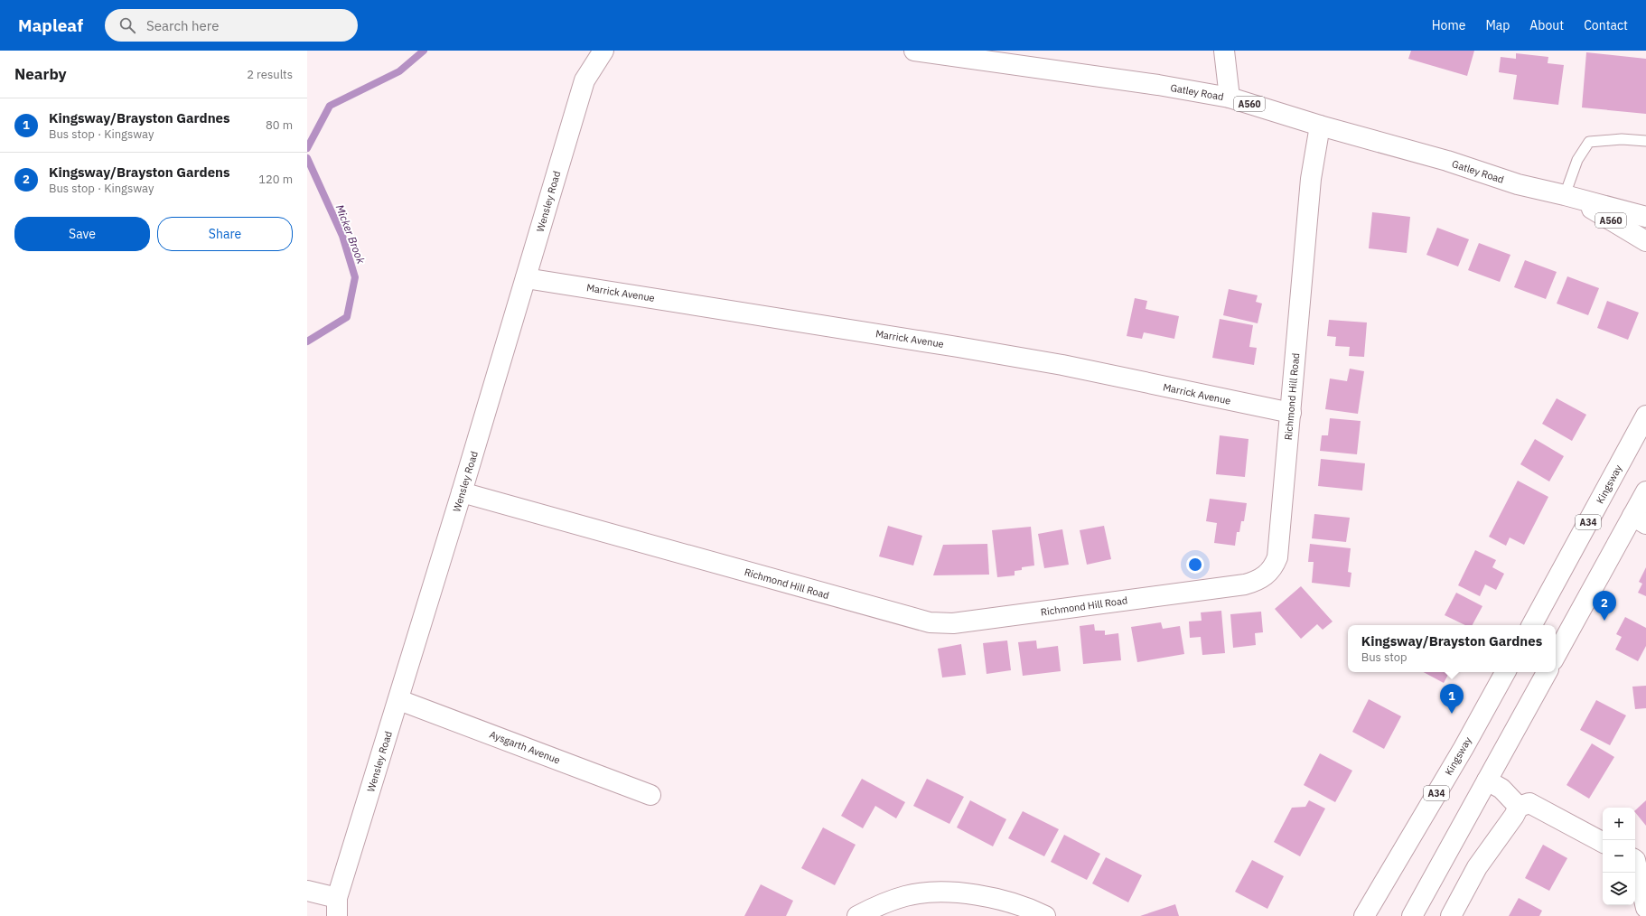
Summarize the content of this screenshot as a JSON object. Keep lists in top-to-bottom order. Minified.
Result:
{"streets":{"main road":["Gatley Road","A560","Wensley Road","Marrick Avenue","Richmond Hill Road","Kingsway","A34","Aysgarth Avenue"]},"crossings":[["Gatley Road","Richmond Hill Road"],["Wensley Road","Marrick Avenue"],["Wensley Road","Richmond Hill Road"],["Wensley Road","Aysgarth Avenue"],["Marrick Avenue","Richmond Hill Road"]],"water":["Micker Brook"],"page":{"header":"Mapleaf","search":"Search here","nav":["Home","Map","About","Contact"],"heading":["Nearby","2 results"],"list":[{"mark":"1","name":"Kingsway/Brayston Gardnes","note":"Bus stop · Kingsway","value":"80 m"},{"mark":"2","name":"Kingsway/Brayston Gardens","note":"Bus stop · Kingsway","value":"120 m"}],"buttons":["Save","Share"],"pins":["2","1"],"popup":["Kingsway/Brayston Gardnes","Bus stop"],"map_buttons":["+","−"]}}
